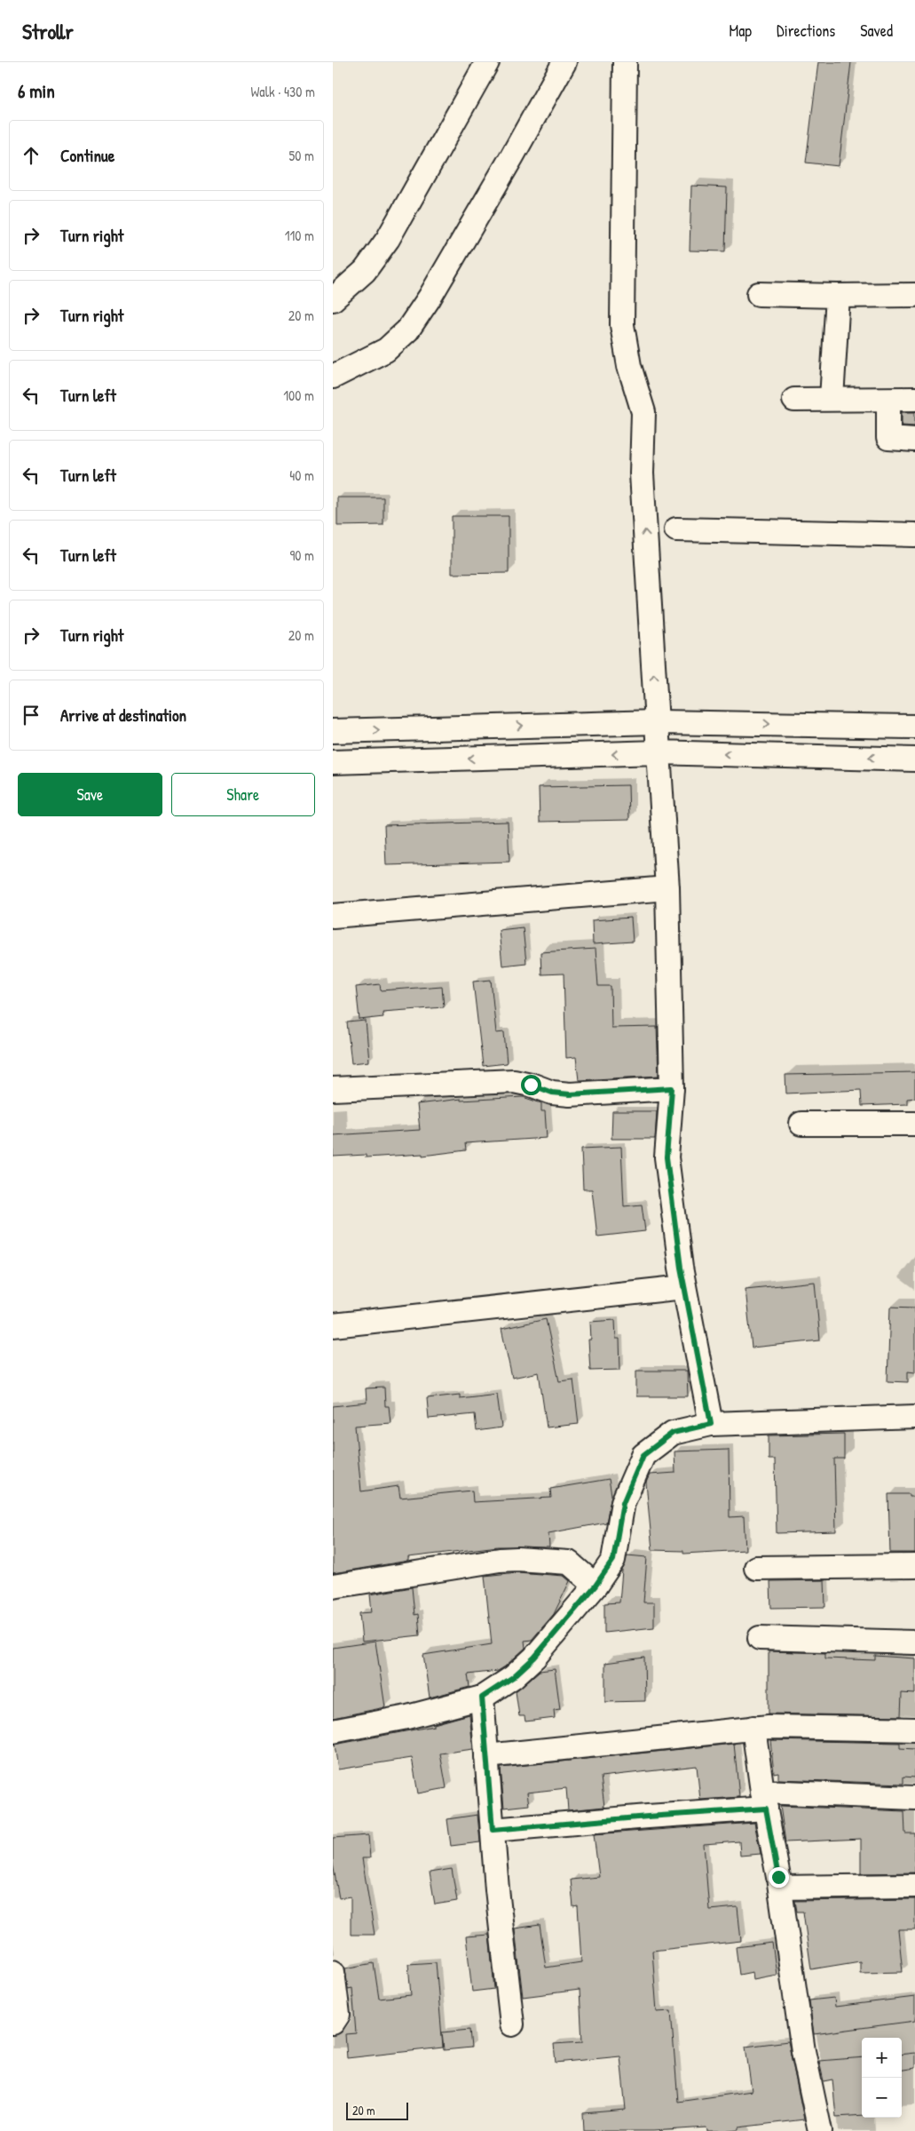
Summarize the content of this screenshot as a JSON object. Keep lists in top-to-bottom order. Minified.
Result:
{"scale_bar":"20 m","page":{"header":"Strollr","nav":["Map","Directions","Saved"],"heading":["6 min","Walk · 430 m"],"list":[["Continue","50 m"],["Turn right","110 m"],["Turn right","20 m"],["Turn left","100 m"],["Turn left","40 m"],["Turn left","90 m"],["Turn right","20 m"],"Arrive at destination"],"buttons":["Save","Share"],"map_buttons":["+","−"],"scale":"20 m"}}
